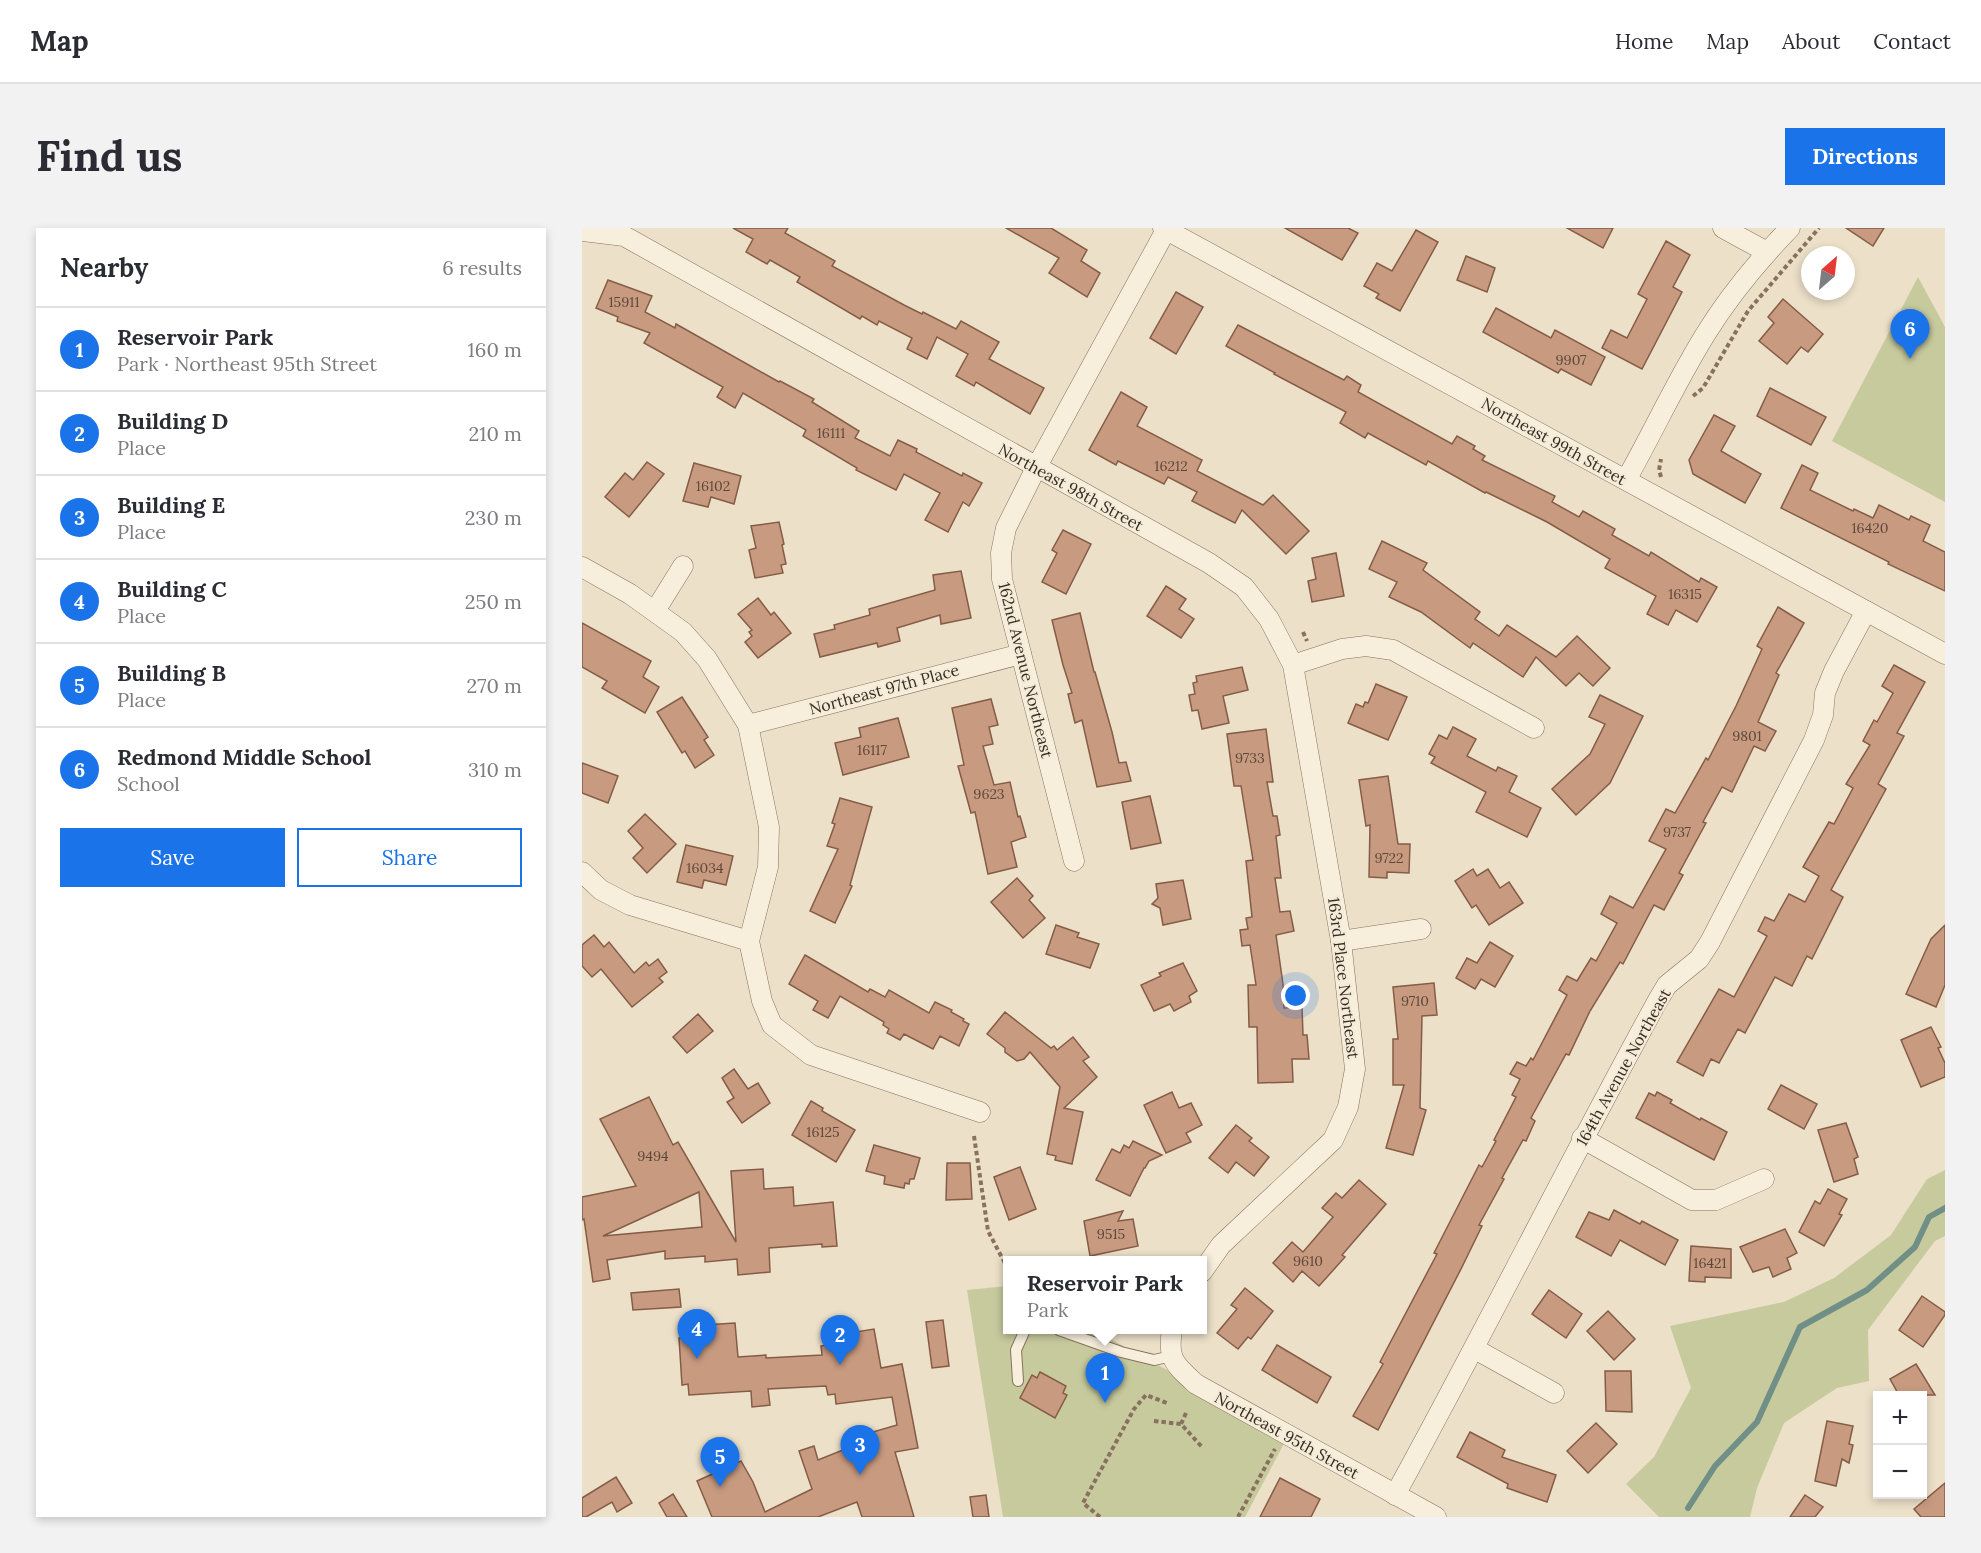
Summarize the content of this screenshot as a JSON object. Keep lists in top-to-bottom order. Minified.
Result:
{"streets":{"street":["Northeast 99th Street","Northeast 98th Street","162nd Avenue Northeast","Northeast 97th Place","163rd Place Northeast","164th Avenue Northeast","Northeast 95th Street"]},"crossings":[["Northeast 99th Street","162nd Avenue Northeast"],["Northeast 99th Street","164th Avenue Northeast"],["Northeast 98th Street","162nd Avenue Northeast"],["Northeast 98th Street","163rd Place Northeast"],["162nd Avenue Northeast","Northeast 97th Place"],["164th Avenue Northeast","Northeast 95th Street"]],"house_numbers":["15911","9907","16111","16212","16102","16420","16315","9801","16117","9733","9623","9737","9722","16034","9710","16125","9494","9515","9610","16421"],"north":"top right","page":{"header":"Map","nav":["Home","Map","About","Contact"],"buttons":["Directions",["Save","Share"]],"title":"Find us","heading":["Nearby","6 results"],"list":[{"mark":"1","name":"Reservoir Park","note":"Park · Northeast 95th Street","value":"160 m"},{"mark":"2","name":"Building D","note":"Place","value":"210 m"},{"mark":"3","name":"Building E","note":"Place","value":"230 m"},{"mark":"4","name":"Building C","note":"Place","value":"250 m"},{"mark":"5","name":"Building B","note":"Place","value":"270 m"},{"mark":"6","name":"Redmond Middle School","note":"School","value":"310 m"}],"pins":["6","4","2","1","3","5"],"popup":["Reservoir Park","Park"],"map_buttons":["+","−"]}}
